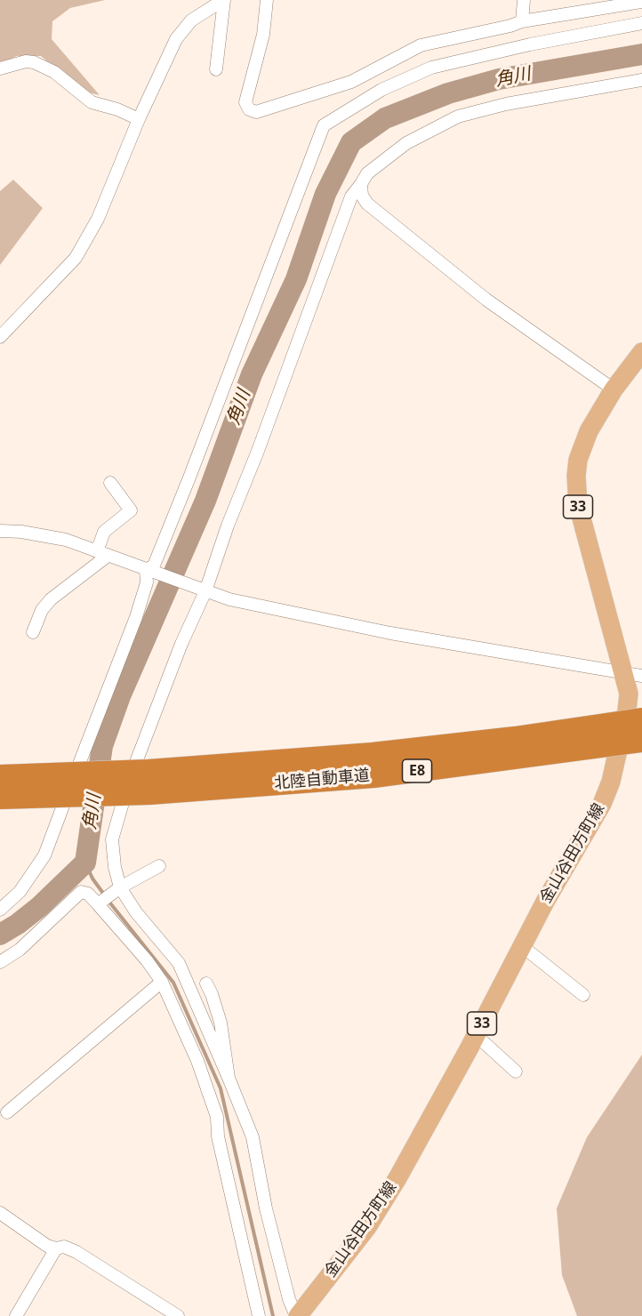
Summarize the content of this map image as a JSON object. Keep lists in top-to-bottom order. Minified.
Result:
{"streets":{"highway":["E8","北陸自動車道"],"main road":["33","金山谷田方町線"]},"water":["角川"]}
